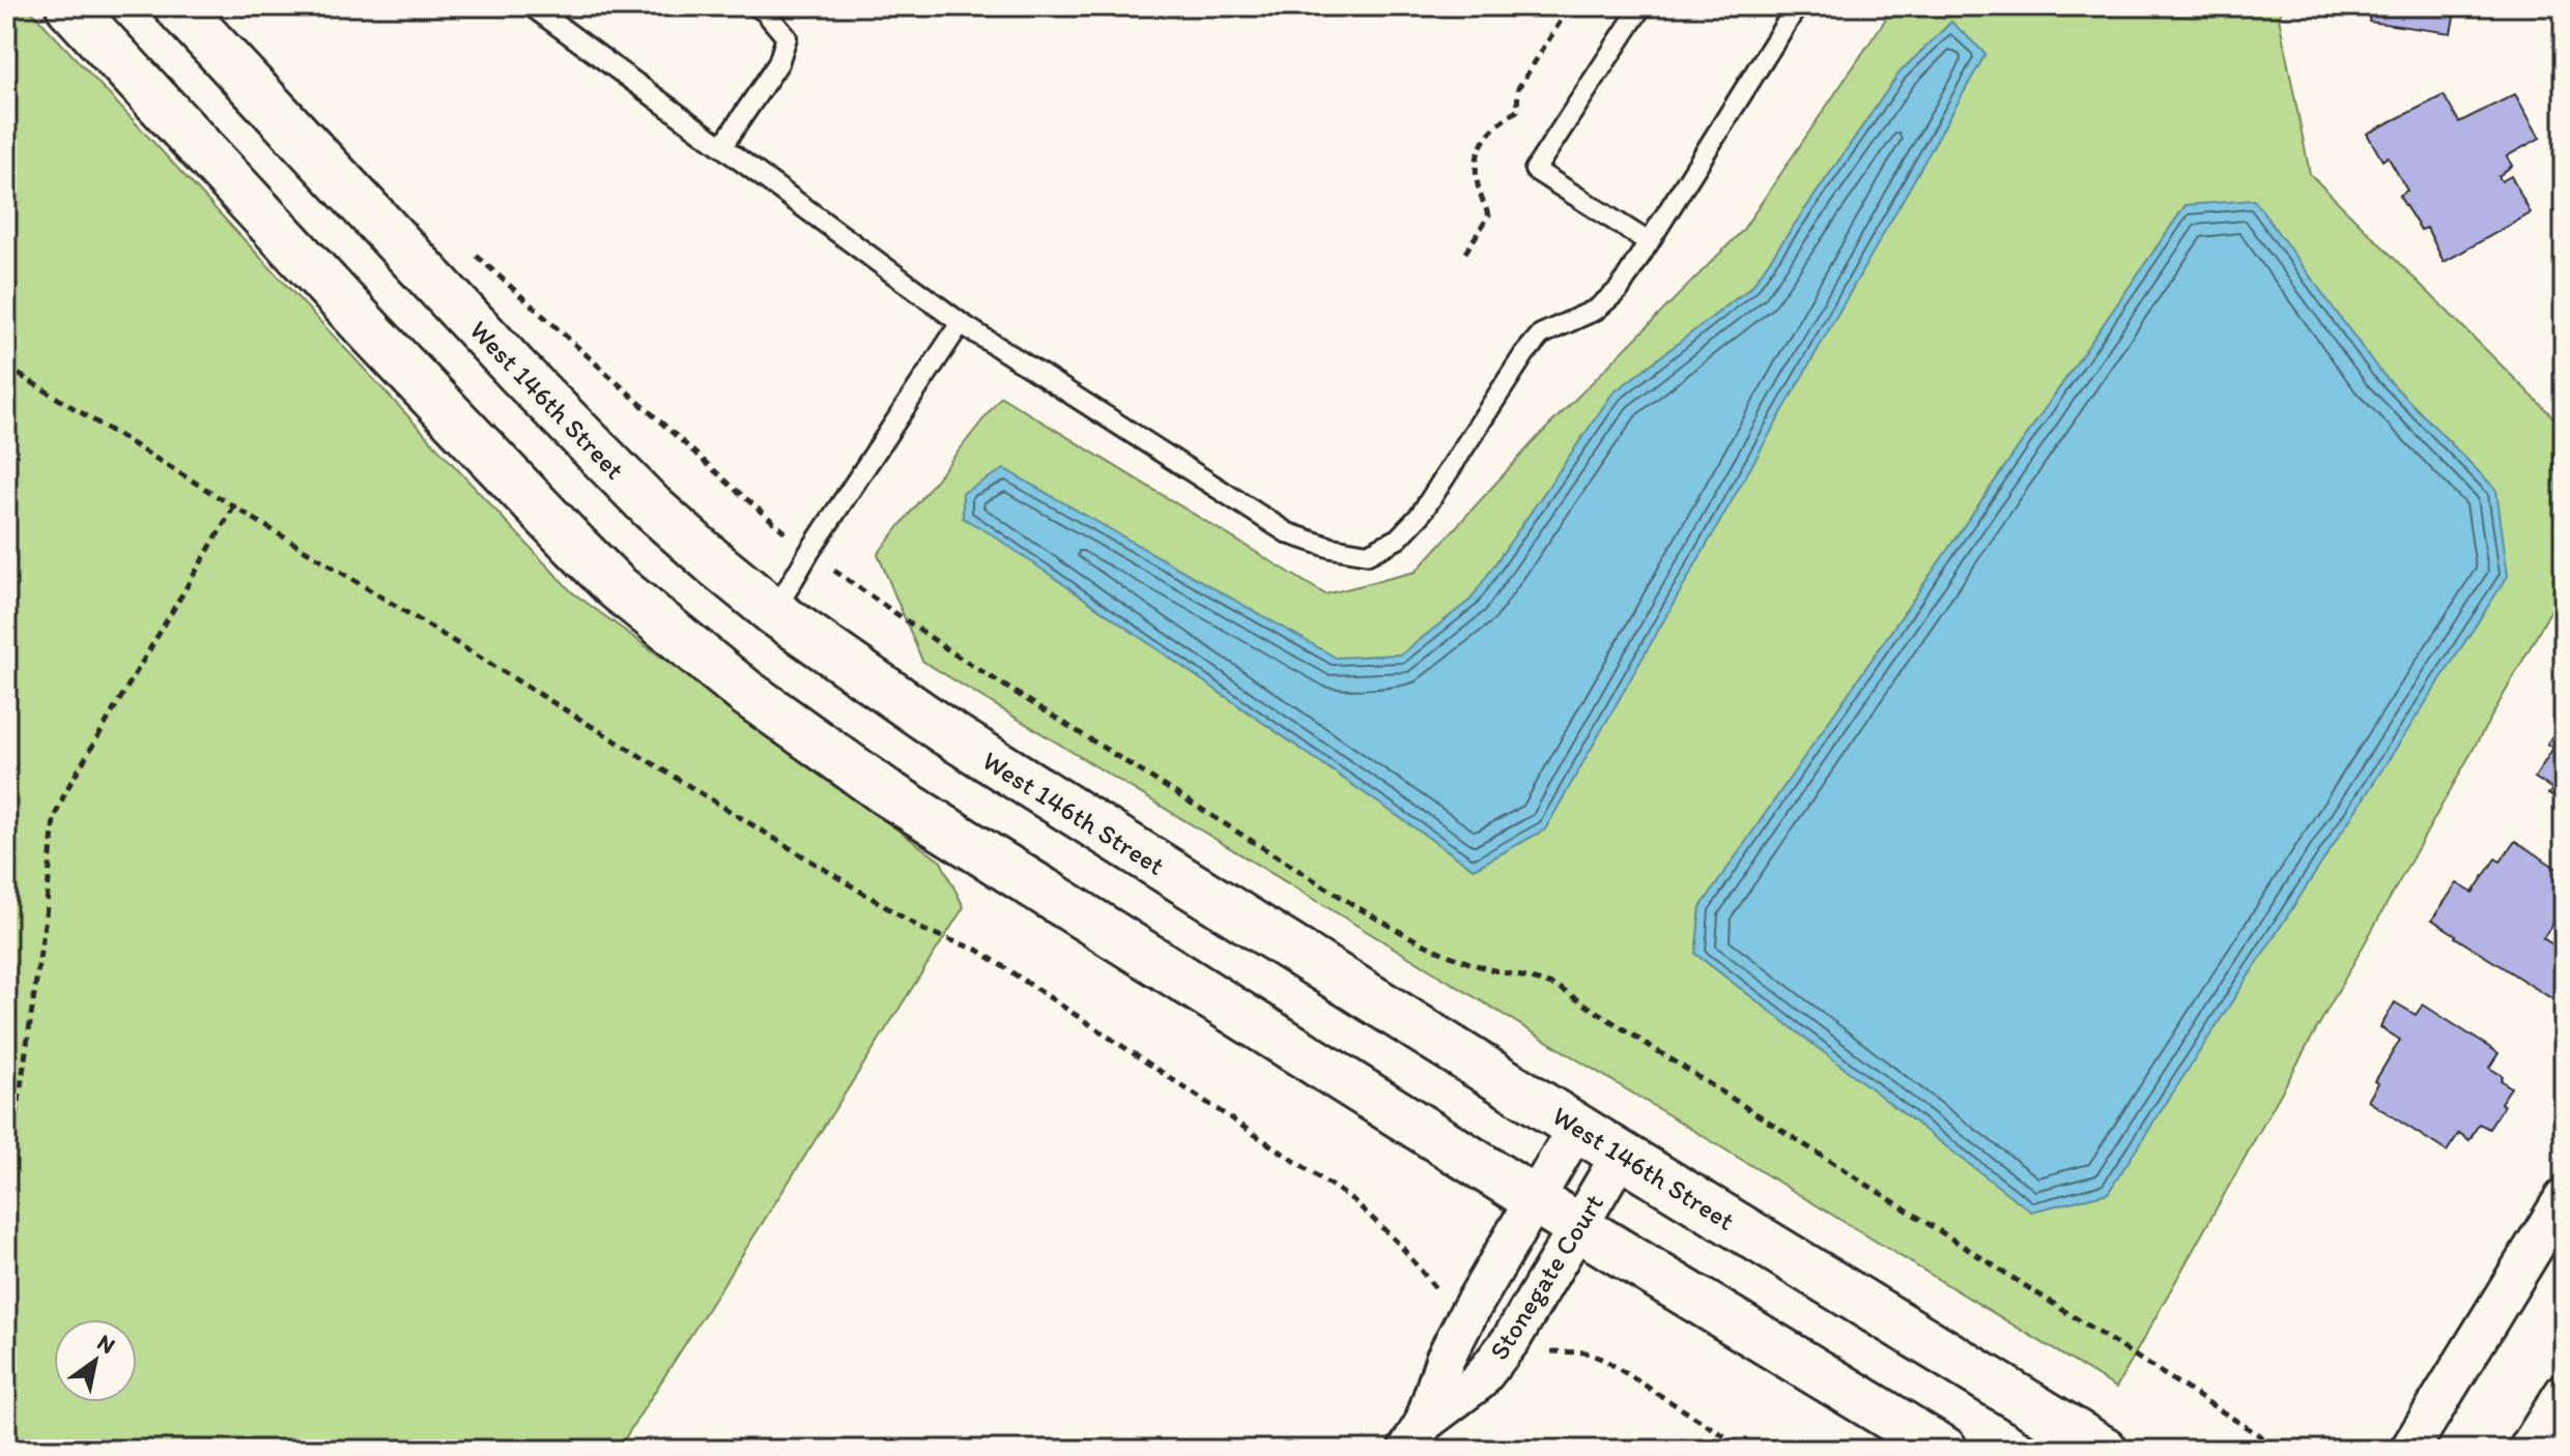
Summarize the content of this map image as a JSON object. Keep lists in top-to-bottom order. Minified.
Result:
{"streets":{"main road":["West 146th Street"],"street":["Stonegate Court"]},"crossings":[["West 146th Street","Stonegate Court"]],"north":"top right"}
